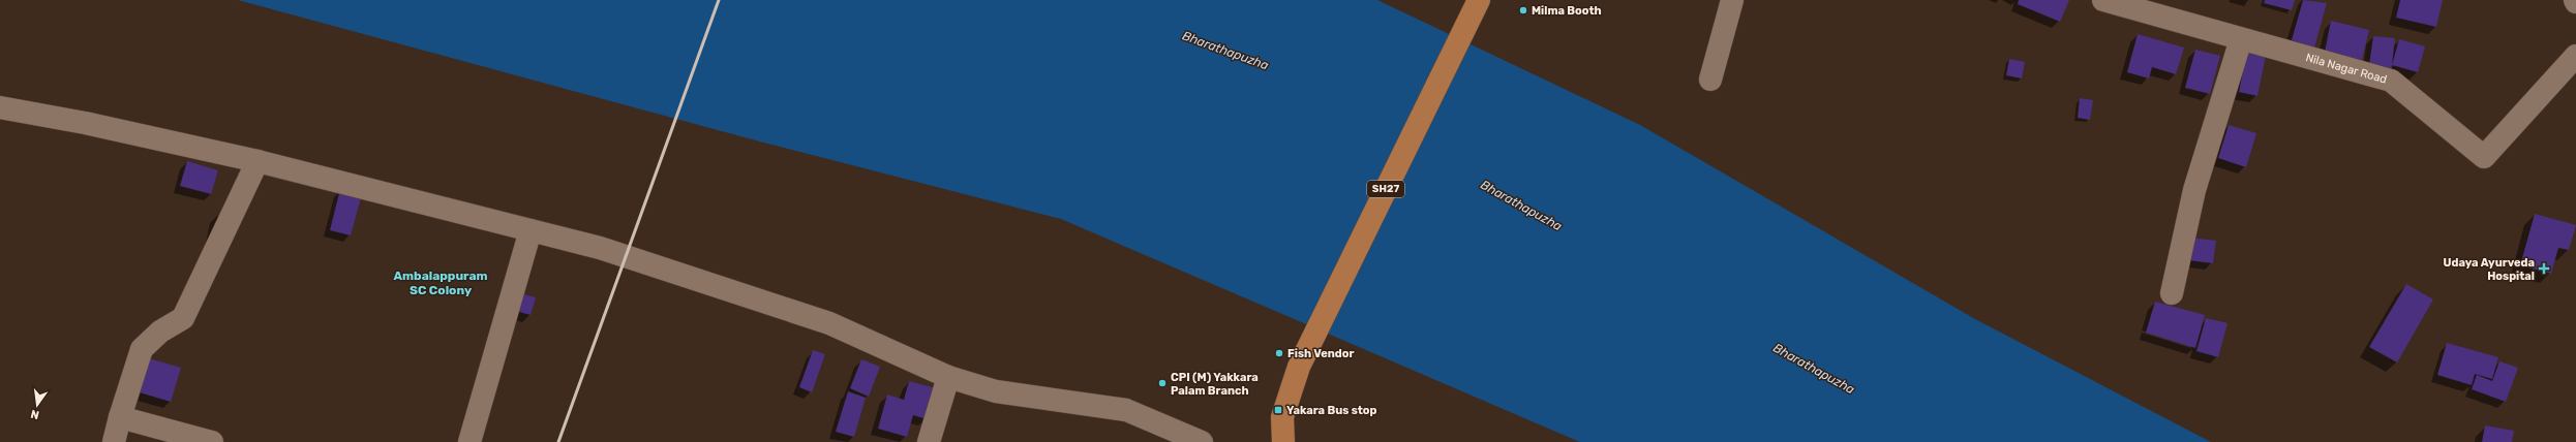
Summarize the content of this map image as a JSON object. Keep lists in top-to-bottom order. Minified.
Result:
{"streets":{"main road":["SH27"],"street":["Nila Nagar Road"]},"districts":["Ambalappuram SC Colony"],"water":["Bharathapuzha"],"places":{"other":["Milma Booth","Fish Vendor","CPI (M) Yakkara Palam Branch"],"health":["Udaya Ayurveda Hospital"],"transit":["Yakara Bus stop"]},"north":"bottom"}
